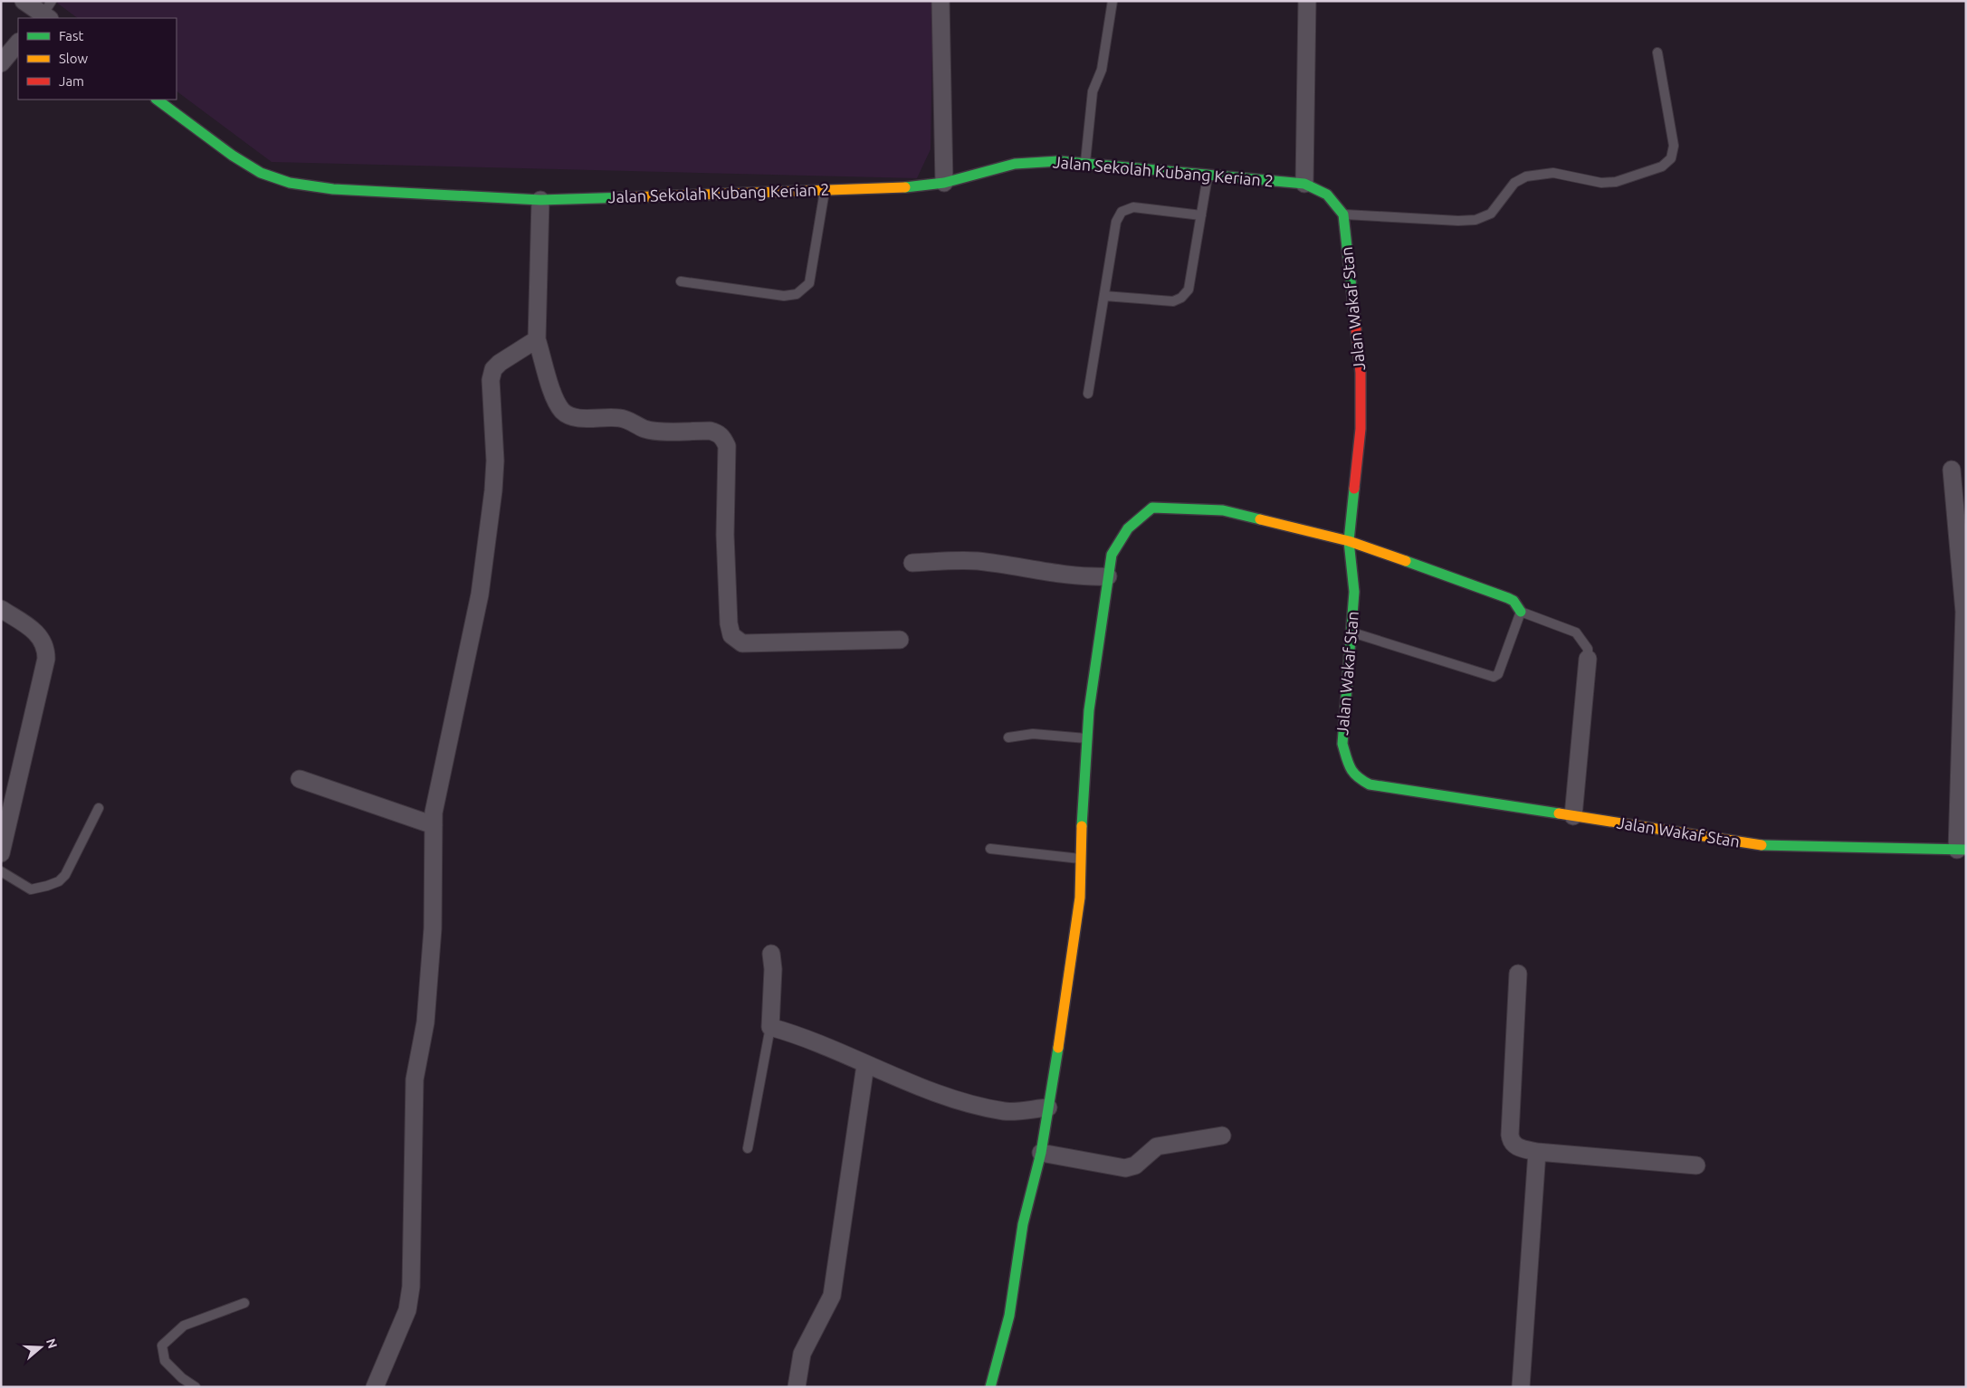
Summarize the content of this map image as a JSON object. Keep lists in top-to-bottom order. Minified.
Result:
{"streets":{"street":["Jalan Sekolah Kubang Kerian 2","Jalan Wakaf Stan"]},"crossings":[["Jalan Sekolah Kubang Kerian 2","Jalan Wakaf Stan"]],"legend":["Fast","Slow","Jam"],"north":"right"}
